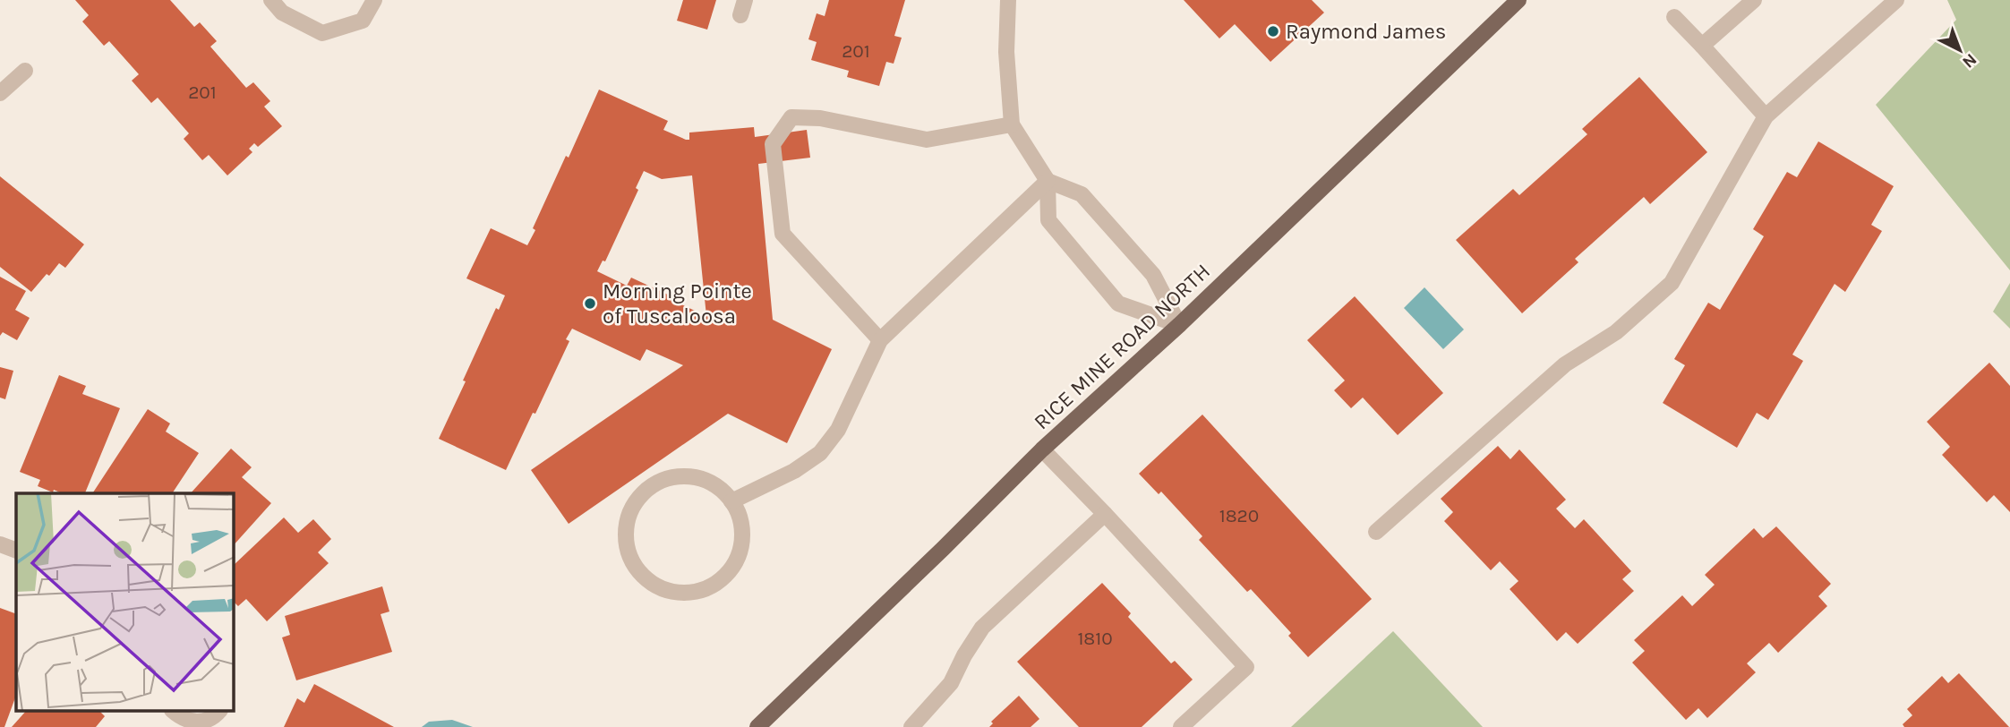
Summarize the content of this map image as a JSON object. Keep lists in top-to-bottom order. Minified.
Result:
{"streets":{"main road":["RICE MINE ROAD NORTH"]},"places":["Raymond James","Morning Pointe of Tuscaloosa"],"house_numbers":["201","201","1820","1810"],"north":"bottom right"}
